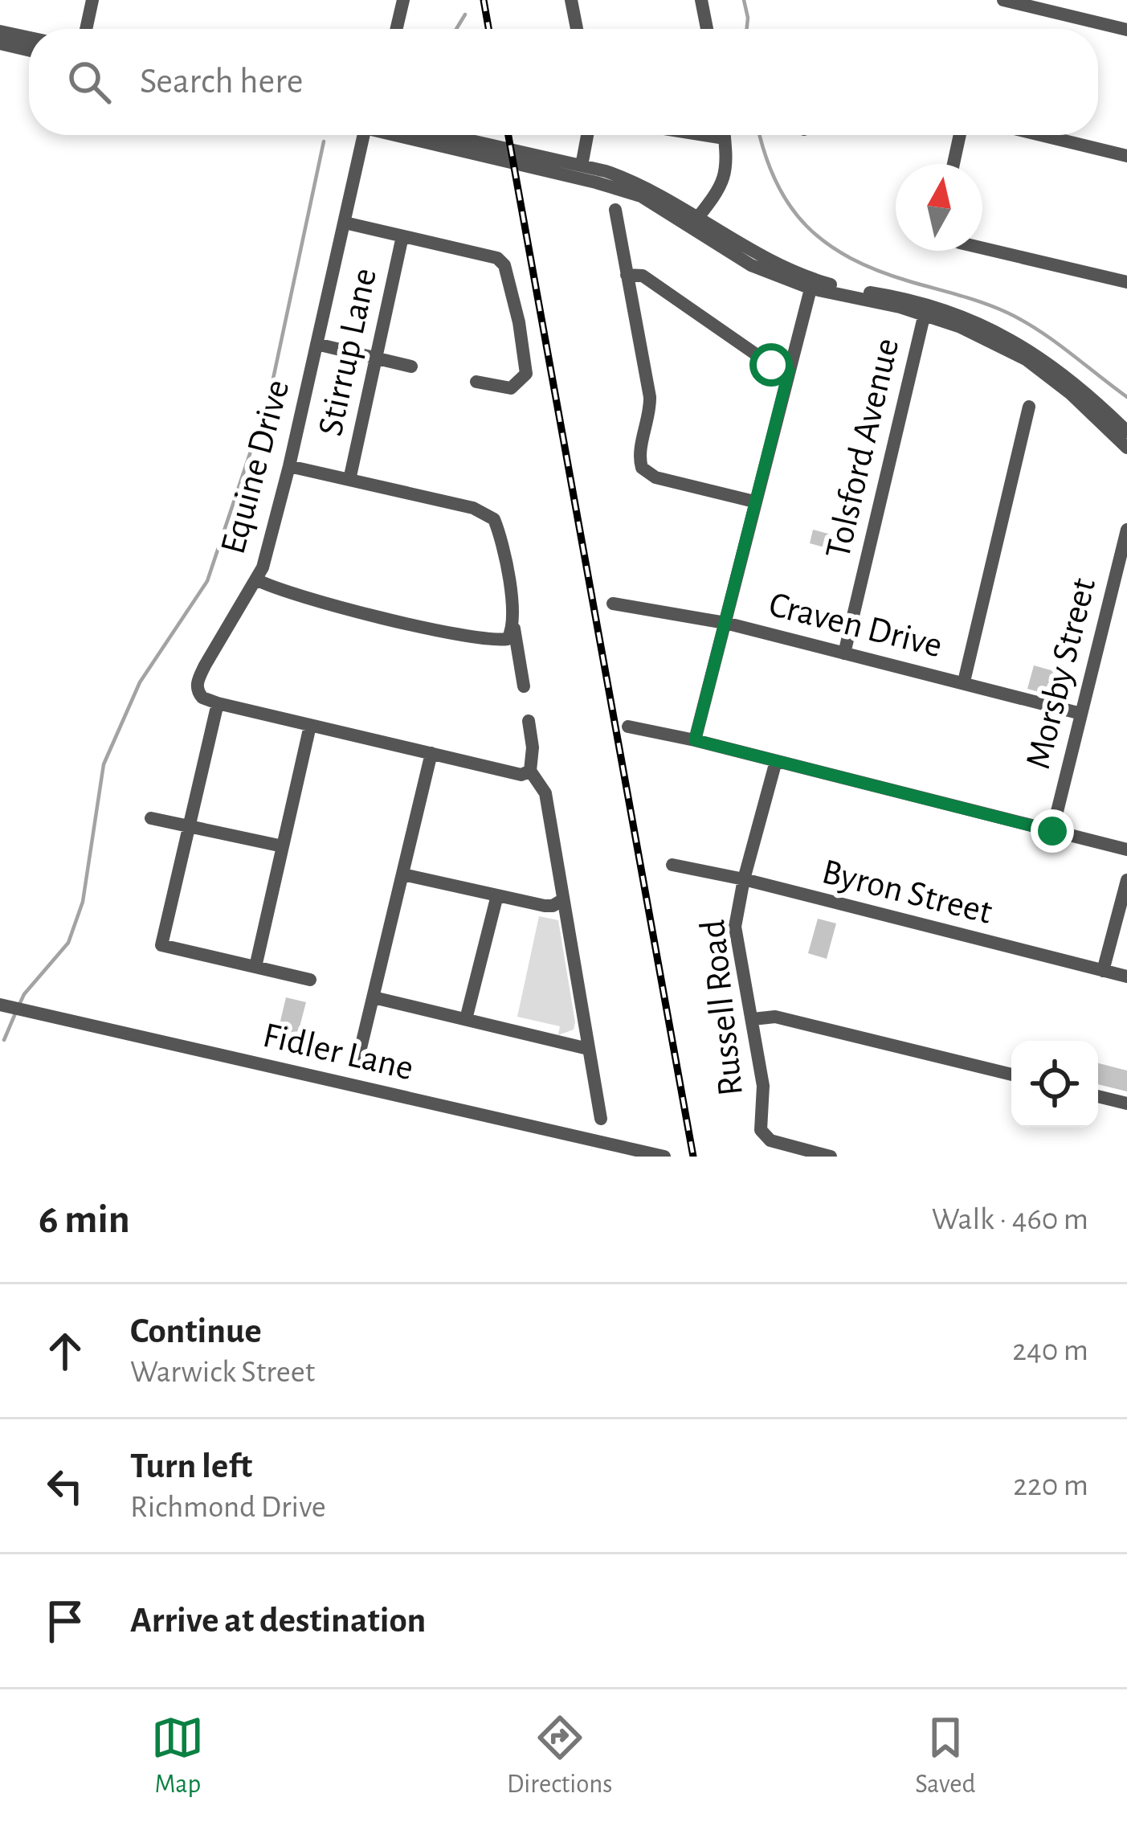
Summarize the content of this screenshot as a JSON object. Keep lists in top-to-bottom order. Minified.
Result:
{"streets":{"street":["Stirrup Lane","Tolsford Avenue","Equine Drive","Craven Drive","Morsby Street","Byron Street","Russell Road","Fidler Lane"]},"crossings":[["Tolsford Avenue","Craven Drive"],["Craven Drive","Morsby Street"],["Byron Street","Russell Road"]],"north":"top","page":{"search":"Search here","heading":["6 min","Walk · 460 m"],"list":[["Continue","Warwick Street","240 m"],["Turn left","Richmond Drive","220 m"],"Arrive at destination"],"nav":["Map","Directions","Saved"]}}
